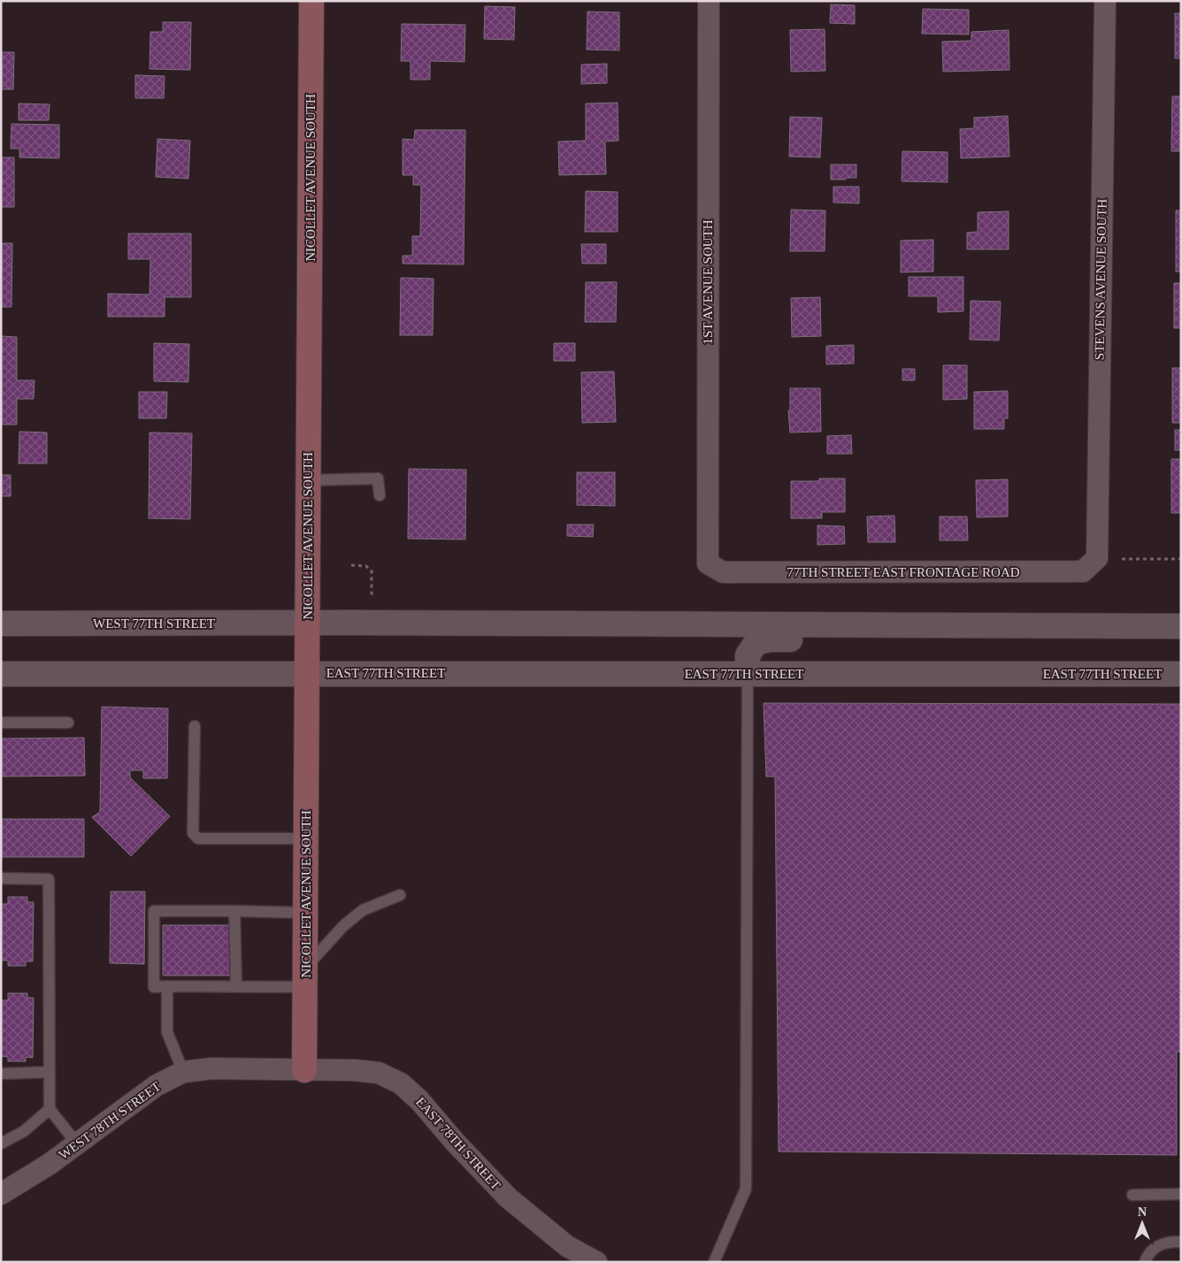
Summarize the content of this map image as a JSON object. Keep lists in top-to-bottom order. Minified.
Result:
{"streets":{"main road":["NICOLLET AVENUE SOUTH"],"street":["STEVENS AVENUE SOUTH","1ST AVENUE SOUTH","77TH STREET EAST FRONTAGE ROAD","WEST 77TH STREET","EAST 77TH STREET","WEST 78TH STREET","EAST 78TH STREET"]},"crossings":[["NICOLLET AVENUE SOUTH","WEST 77TH STREET"],["NICOLLET AVENUE SOUTH","EAST 77TH STREET"],["NICOLLET AVENUE SOUTH","WEST 78TH STREET"],["NICOLLET AVENUE SOUTH","EAST 78TH STREET"],["STEVENS AVENUE SOUTH","77TH STREET EAST FRONTAGE ROAD"],["1ST AVENUE SOUTH","77TH STREET EAST FRONTAGE ROAD"],["WEST 78TH STREET","EAST 78TH STREET"]],"north":"top"}
